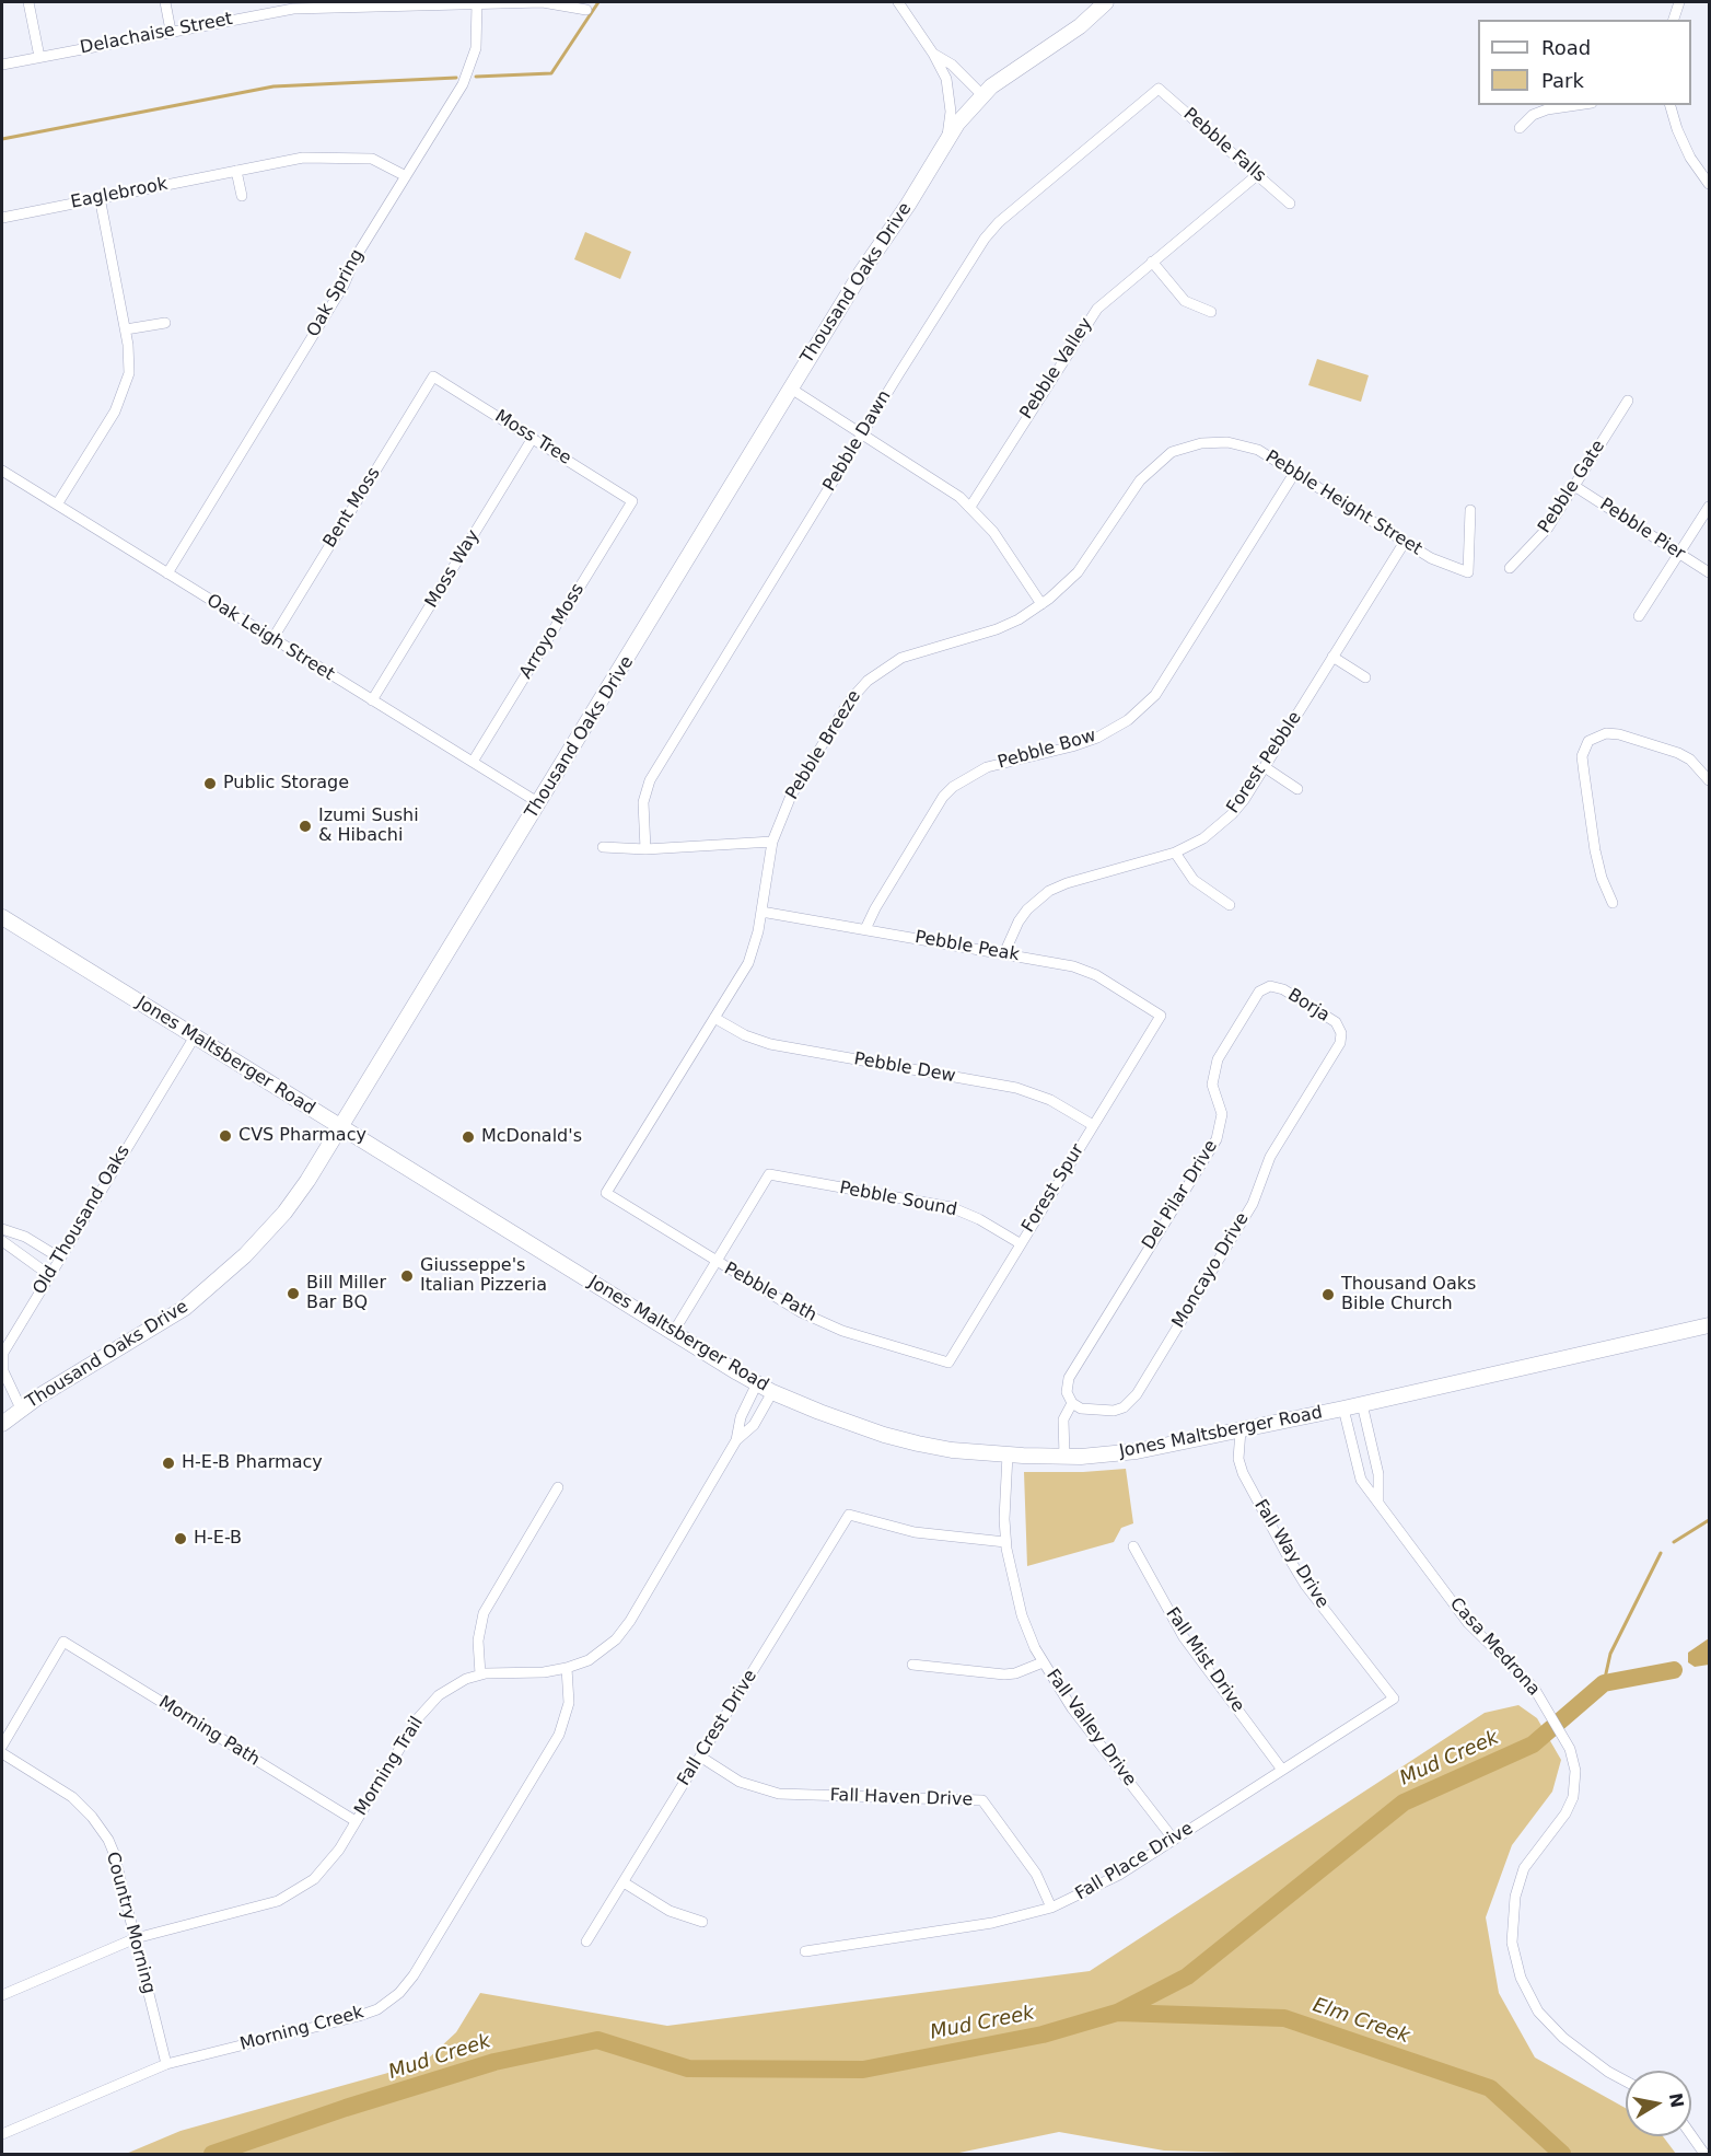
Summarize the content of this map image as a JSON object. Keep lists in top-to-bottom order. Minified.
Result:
{"streets":{"main road":["Thousand Oaks Drive","Jones Maltsberger Road"],"street":["Delachaise Street","Pebble Falls","Eaglebrook","Oak Spring","Pebble Valley","Moss Tree","Pebble Dawn","Pebble Gate","Pebble Height Street","Bent Moss","Pebble Pier","Moss Way","Arroyo Moss","Oak Leigh Street","Pebble Breeze","Pebble Bow","Forest Pebble","Pebble Peak","Borja","Pebble Dew","Forest Spur","Del Pilar Drive","Pebble Sound","Old Thousand Oaks","Moncayo Drive","Pebble Path","Fall Way Drive","Casa Medrona","Fall Mist Drive","Fall Crest Drive","Fall Valley Drive","Morning Path","Morning Trail","Fall Haven Drive","Fall Place Drive","Country Morning","Morning Creek"]},"crossings":[["Delachaise Street","Oak Spring"],["Pebble Falls","Pebble Valley"],["Pebble Falls","Pebble Dawn"],["Eaglebrook","Oak Spring"],["Thousand Oaks Drive","Oak Leigh Street"],["Thousand Oaks Drive","Jones Maltsberger Road"],["Thousand Oaks Drive","Old Thousand Oaks"],["Oak Spring","Oak Leigh Street"],["Moss Tree","Bent Moss"],["Moss Tree","Moss Way"],["Moss Tree","Arroyo Moss"],["Pebble Gate","Pebble Pier"],["Pebble Height Street","Pebble Breeze"],["Pebble Height Street","Pebble Bow"],["Pebble Height Street","Forest Pebble"],["Bent Moss","Oak Leigh Street"],["Moss Way","Oak Leigh Street"],["Arroyo Moss","Oak Leigh Street"],["Pebble Breeze","Pebble Peak"],["Pebble Breeze","Pebble Dew"],["Pebble Breeze","Pebble Path"],["Pebble Bow","Pebble Peak"],["Forest Pebble","Pebble Peak"],["Pebble Peak","Forest Spur"],["Borja","Del Pilar Drive"],["Borja","Moncayo Drive"],["Jones Maltsberger Road","Old Thousand Oaks"],["Jones Maltsberger Road","Fall Way Drive"],["Jones Maltsberger Road","Casa Medrona"],["Jones Maltsberger Road","Fall Valley Drive"],["Jones Maltsberger Road","Morning Trail"],["Pebble Dew","Forest Spur"],["Forest Spur","Pebble Sound"],["Forest Spur","Pebble Path"],["Del Pilar Drive","Moncayo Drive"],["Pebble Sound","Pebble Path"],["Fall Way Drive","Fall Place Drive"],["Fall Mist Drive","Fall Place Drive"],["Fall Crest Drive","Fall Valley Drive"],["Fall Crest Drive","Fall Haven Drive"],["Fall Valley Drive","Fall Place Drive"],["Morning Path","Morning Trail"],["Morning Trail","Country Morning"],["Morning Trail","Morning Creek"],["Fall Haven Drive","Fall Place Drive"],["Country Morning","Morning Creek"]],"water":["Mud Creek","Elm Creek"],"places":["Public Storage","Izumi Sushi & Hibachi","CVS Pharmacy","McDonald's","Giusseppe's Italian Pizzeria","Bill Miller Bar BQ","Thousand Oaks Bible Church","H-E-B Pharmacy","H-E-B"],"legend":["Road","Park"],"north":"right"}
